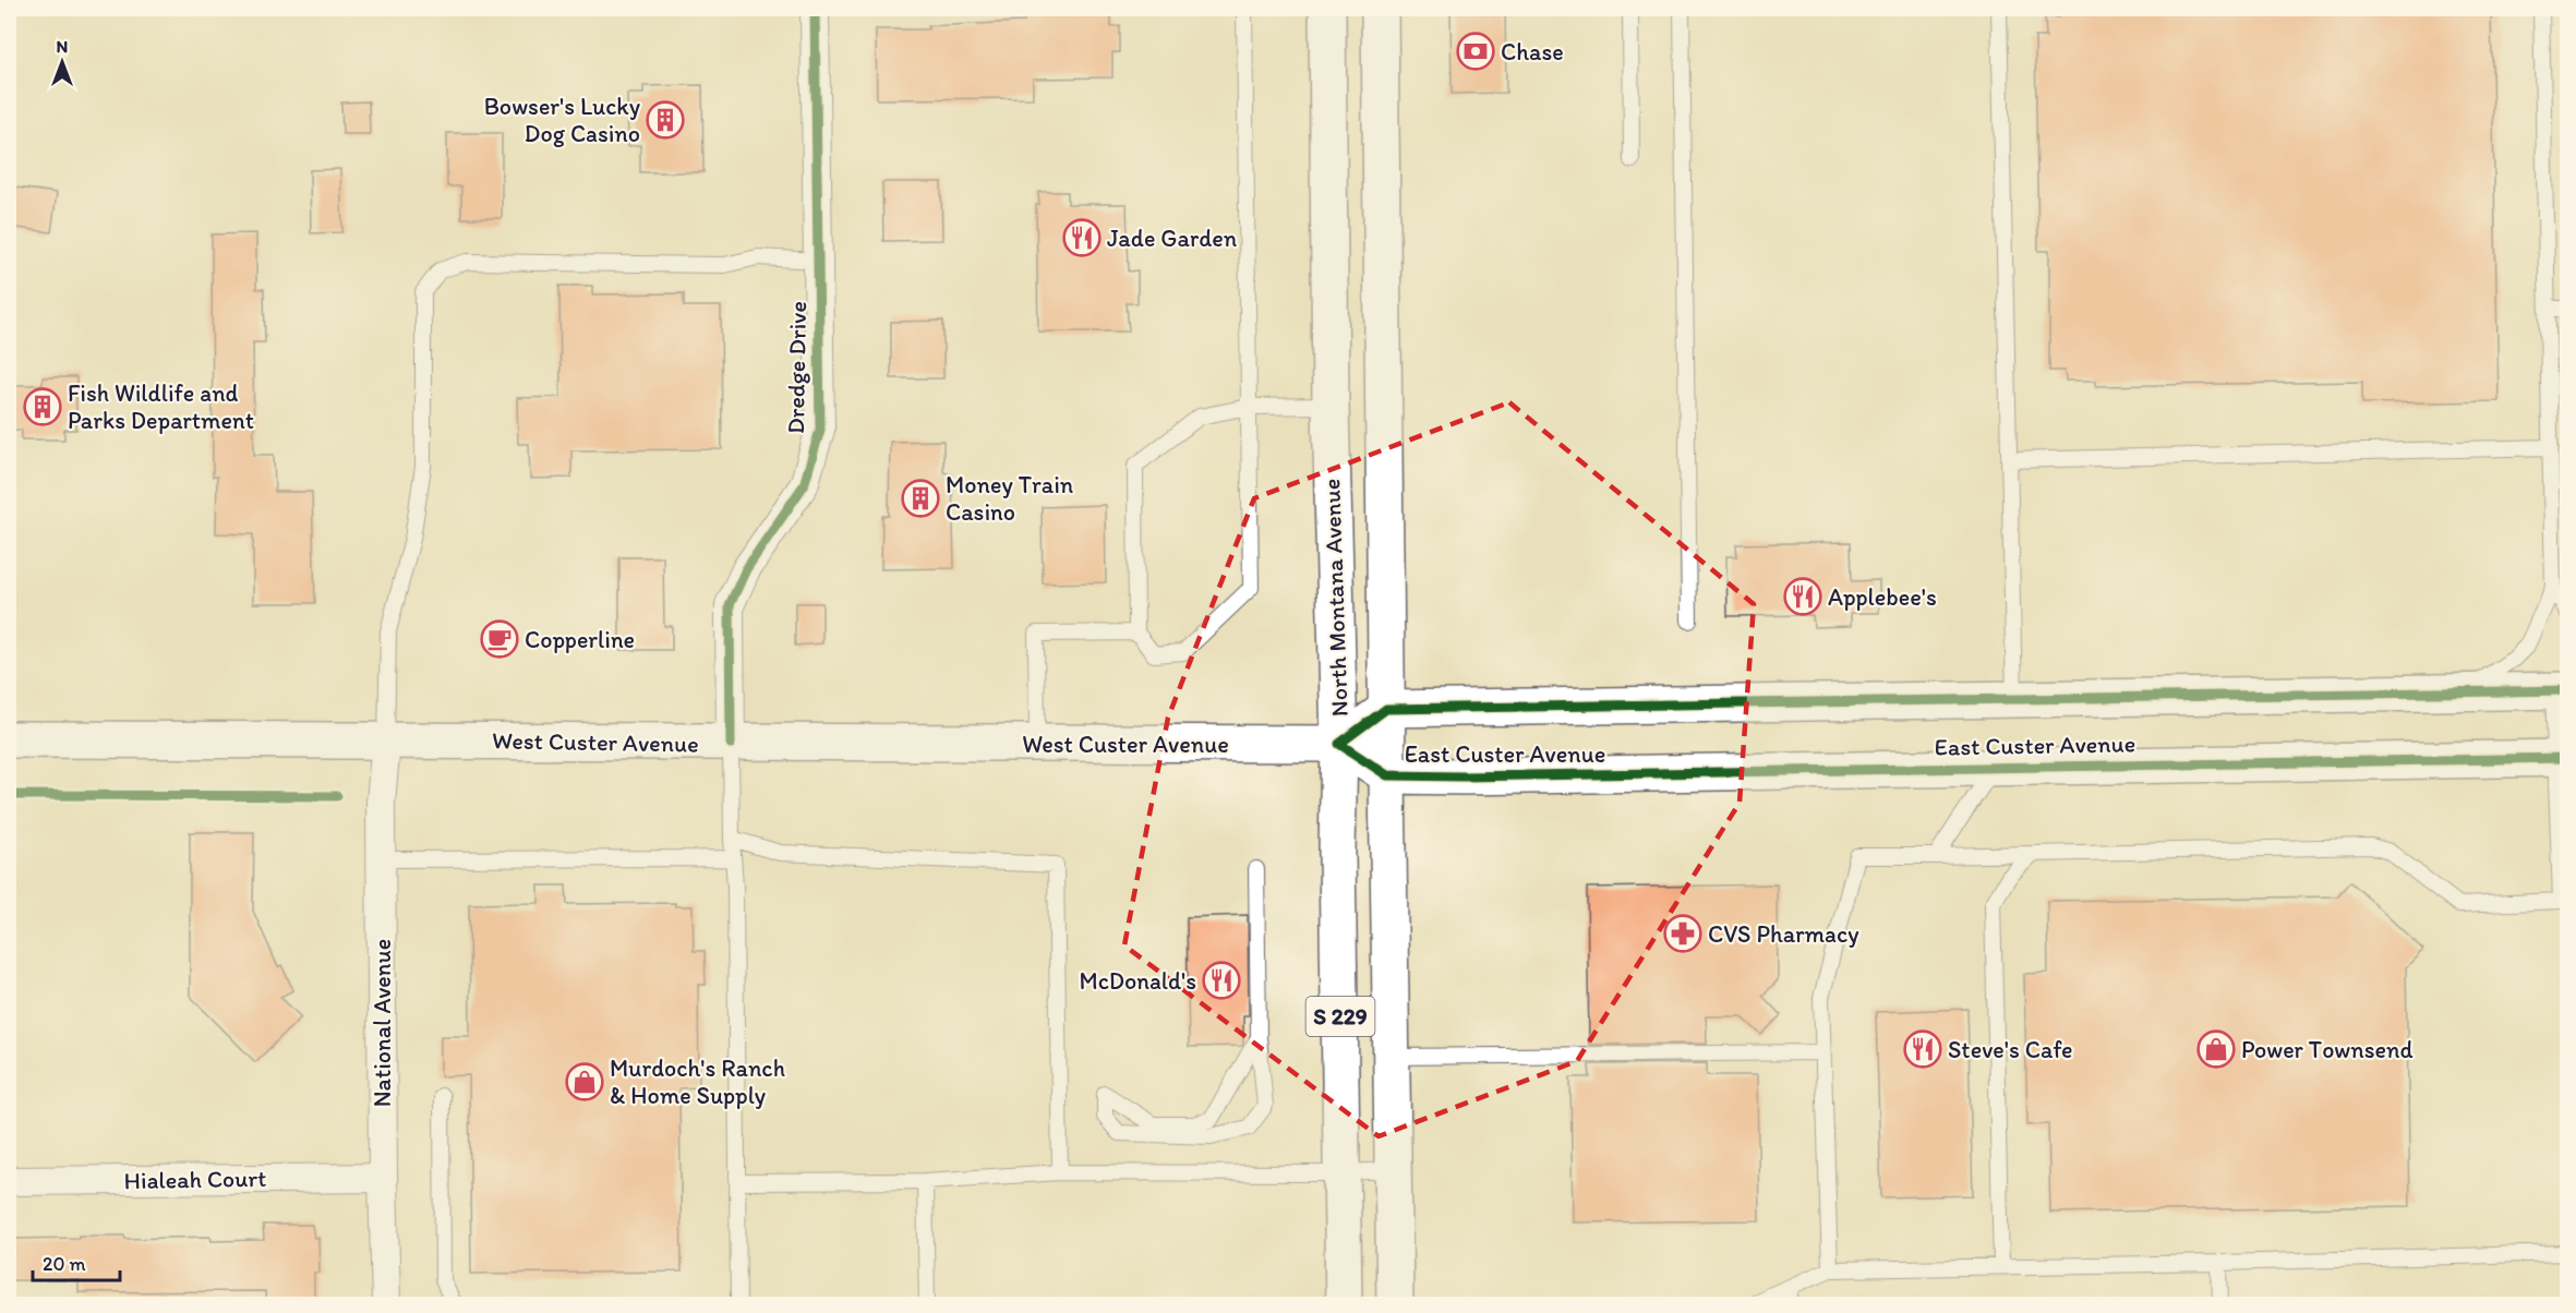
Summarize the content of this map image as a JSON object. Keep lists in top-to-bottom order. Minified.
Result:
{"streets":{"main road":["North Montana Avenue","West Custer Avenue","East Custer Avenue","S 229"],"street":["Dredge Drive","National Avenue","Hialeah Court"]},"crossings":[["Dredge Drive","West Custer Avenue"],["North Montana Avenue","West Custer Avenue"],["North Montana Avenue","East Custer Avenue"],["West Custer Avenue","East Custer Avenue"],["West Custer Avenue","National Avenue"],["National Avenue","Hialeah Court"]],"places":{"bank":["Chase"],"building":["Bowser's Lucky Dog Casino","Fish Wildlife and Parks Department","Money Train Casino"],"restaurant":["Jade Garden","Applebee's","McDonald's","Steve's Cafe"],"cafe":["Copperline"],"pharmacy":["CVS Pharmacy"],"shop":["Power Townsend","Murdoch's Ranch & Home Supply"]},"scale_bar":"20 m","north":"top"}
